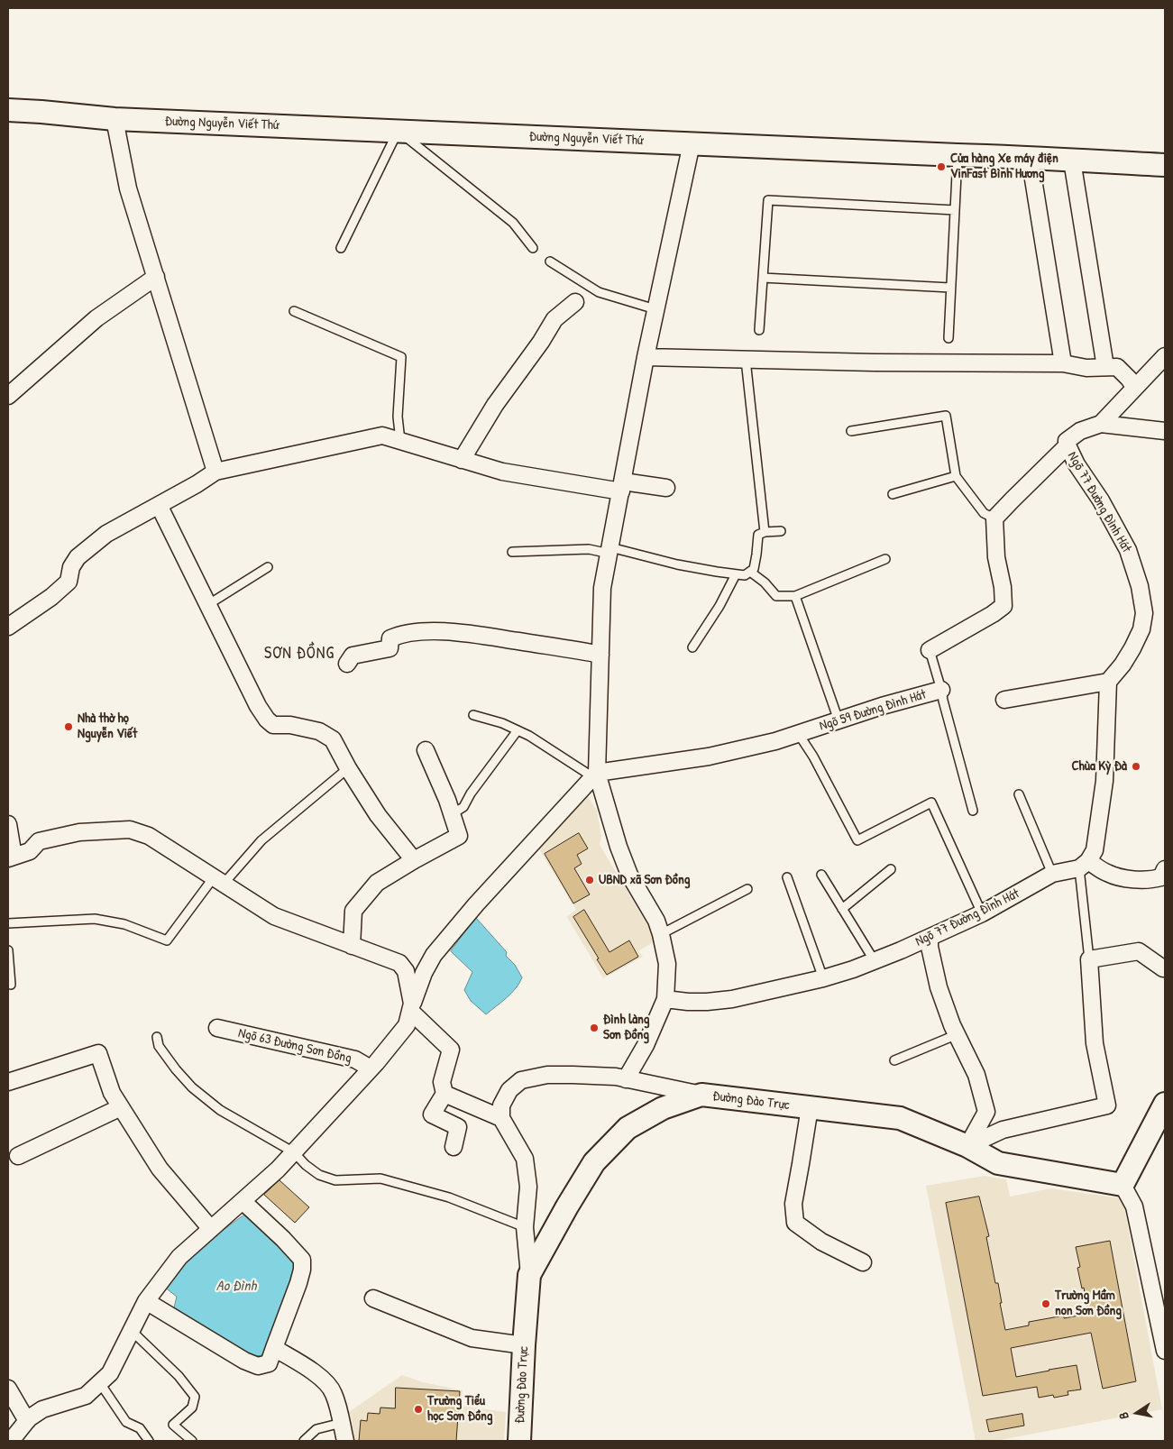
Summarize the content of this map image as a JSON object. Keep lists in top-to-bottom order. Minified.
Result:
{"streets":{"main road":["Đường Nguyễn Viết Thứ","Đường Đào Trực"],"street":["Ngõ 77 Đường Đình Hát","Ngõ 59 Đường Đình Hát","Ngõ 63 Đường Sơn Đồng"]},"districts":["SƠN ĐỒNG"],"water":["Ao Đình"],"places":["Cửa hàng Xe máy điện VinFast Bình Hương","Nhà thờ họ Nguyễn Viết","Chùa Kỳ Đà","UBND xã Sơn Đồng","Đình làng Sơn Đồng","Trường Mầm non Sơn Đồng","Trường Tiểu học Sơn Đồng"],"north":"left"}
